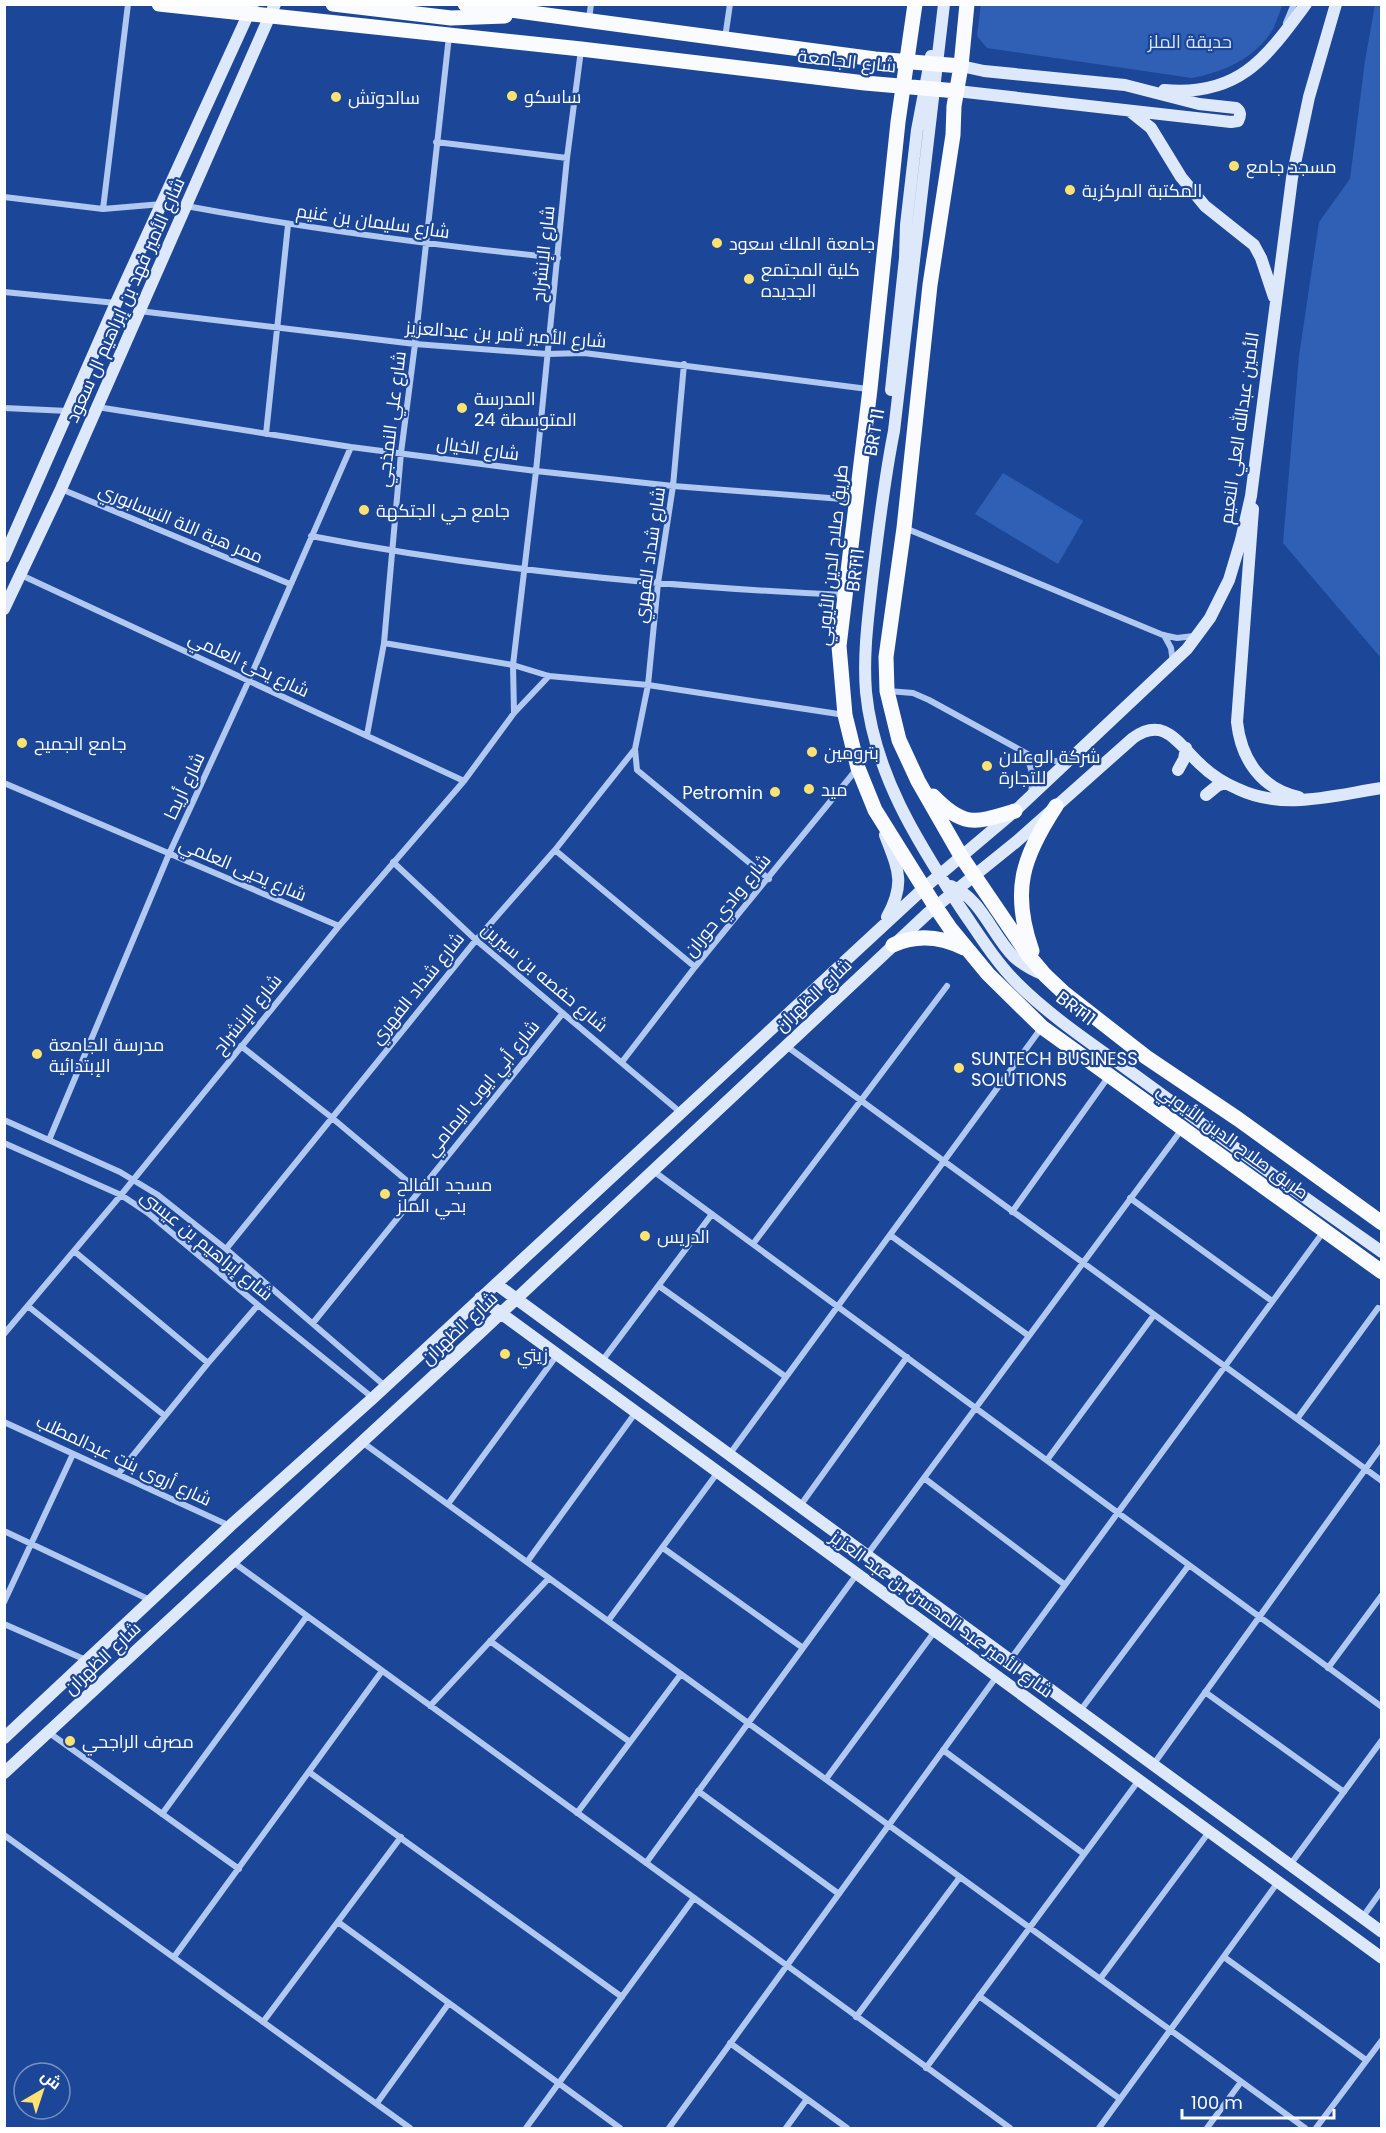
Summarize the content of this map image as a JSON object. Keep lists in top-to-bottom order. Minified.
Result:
{"streets":{"main road":["شارع الجامعة","شارع الأمير فهد بن إبراهيم ال سعود","الأمين عبدالله العلي النعيم","BRT 11","طريق صلاح الدين الأيوبي","BRT11","شارع الظهران","شارع الأمير عبد المحسن بن عبد العزيز"],"street":["شارع سليمان بن غنيم","شارع الإنشراح","شارع الأمير ثامر بن عبدالعزيز","شارع علي النمذجي","شارع الخيال","ممر هبة اللة النيسابوري","شارع شداد الفهري","شارع يحئ العلمي","شارع أريحا","شارع يحيى العلمي","شارع وادي حوران","شارع حفصه بن سيرين","شارع أبي ايوب اليمامي","شارع إبراهيم بن عيسى","شارع أروى بنت عبدالمطلب"]},"crossings":[["شارع الجامعة","شارع الإنشراح"],["شارع الجامعة","شارع الأمير فهد بن إبراهيم ال سعود"],["شارع الجامعة","شارع علي النمذجي"],["شارع الجامعة","BRT 11"],["شارع الجامعة","طريق صلاح الدين الأيوبي"],["شارع سليمان بن غنيم","شارع الإنشراح"],["شارع سليمان بن غنيم","شارع الأمير فهد بن إبراهيم ال سعود"],["شارع سليمان بن غنيم","شارع علي النمذجي"],["شارع الإنشراح","شارع الأمير ثامر بن عبدالعزيز"],["شارع الإنشراح","شارع الخيال"],["شارع الإنشراح","شارع يحئ العلمي"],["شارع الإنشراح","شارع يحيى العلمي"],["شارع الإنشراح","شارع حفصه بن سيرين"],["شارع الإنشراح","شارع إبراهيم بن عيسى"],["شارع الأمير فهد بن إبراهيم ال سعود","شارع الأمير ثامر بن عبدالعزيز"],["شارع الأمير فهد بن إبراهيم ال سعود","شارع الخيال"],["شارع الأمير فهد بن إبراهيم ال سعود","ممر هبة اللة النيسابوري"],["شارع الأمير فهد بن إبراهيم ال سعود","شارع يحئ العلمي"],["شارع الأمير ثامر بن عبدالعزيز","شارع علي النمذجي"],["شارع الأمير ثامر بن عبدالعزيز","شارع شداد الفهري"],["شارع الأمير ثامر بن عبدالعزيز","طريق صلاح الدين الأيوبي"],["شارع علي النمذجي","شارع الخيال"],["شارع علي النمذجي","شارع يحئ العلمي"],["الأمين عبدالله العلي النعيم","طريق صلاح الدين الأيوبي"],["الأمين عبدالله العلي النعيم","BRT11"],["الأمين عبدالله العلي النعيم","شارع الظهران"],["BRT 11","BRT11"],["شارع الخيال","شارع شداد الفهري"],["شارع الخيال","طريق صلاح الدين الأيوبي"],["شارع الخيال","شارع أريحا"],["ممر هبة اللة النيسابوري","شارع أريحا"],["شارع شداد الفهري","شارع وادي حوران"],["شارع شداد الفهري","شارع حفصه بن سيرين"],["طريق صلاح الدين الأيوبي","شارع وادي حوران"],["طريق صلاح الدين الأيوبي","شارع الظهران"],["BRT11","شارع الظهران"],["شارع يحئ العلمي","شارع أريحا"],["شارع أريحا","شارع يحيى العلمي"],["شارع وادي حوران","شارع حفصه بن سيرين"],["شارع حفصه بن سيرين","شارع الظهران"],["شارع حفصه بن سيرين","شارع أبي ايوب اليمامي"],["شارع الظهران","شارع إبراهيم بن عيسى"],["شارع الظهران","شارع أروى بنت عبدالمطلب"],["شارع الظهران","شارع الأمير عبد المحسن بن عبد العزيز"]],"parks":["حديقة الملز"],"places":["ساسكو","سالدوتش","مسجد جامع","المكتبة المركزية","جامعة الملك سعود","كلية المجتمع الجديده","المدرسة المتوسطة 24","جامع حي الجتكهة","جامع الجميح","بترومين","شركة الوعلان للتجارة","ميد","Petromin","مدرسة الجامعة الإبتدائية","SUNTECH BUSINESS SOLUTIONS","مسجد الفالح بحي الملز","الدريس","زيتي","مصرف الراجحي"],"scale_bar":"100 m","north":"top right"}
